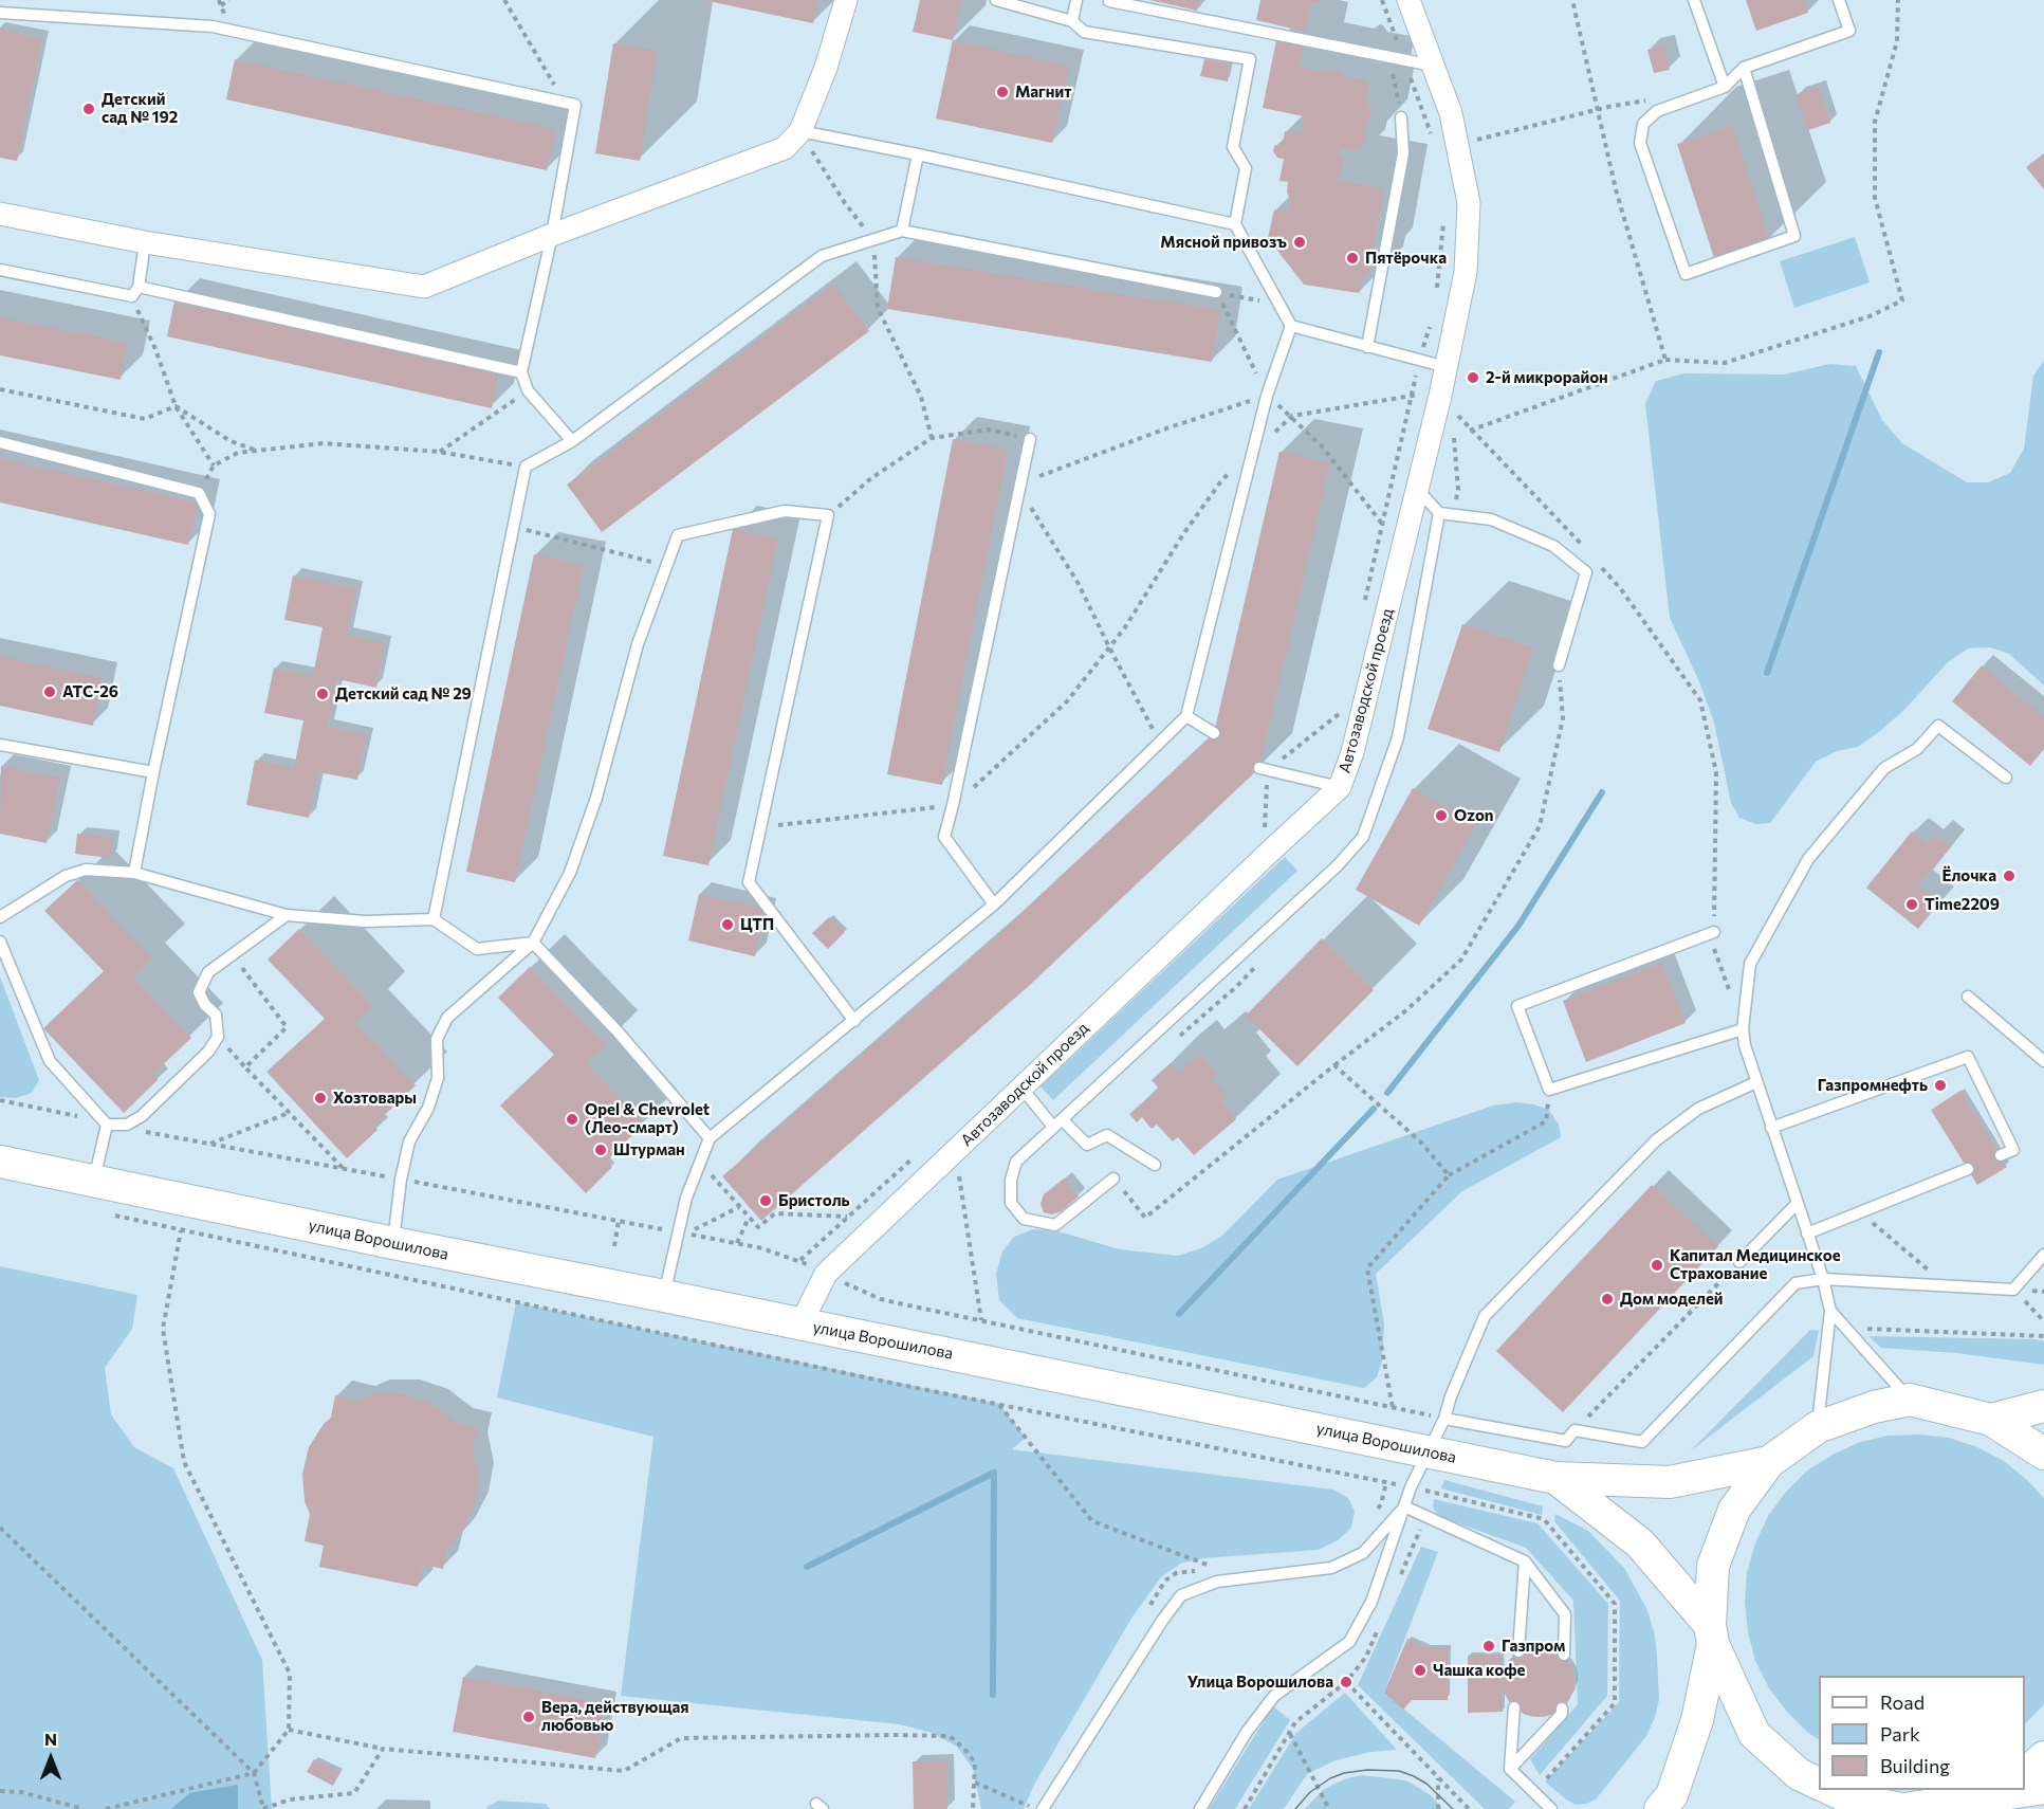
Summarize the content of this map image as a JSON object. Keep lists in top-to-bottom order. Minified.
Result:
{"streets":{"main road":["улица Ворошилова"],"street":["Автозаводской проезд"]},"crossings":[["Автозаводской проезд","улица Ворошилова"]],"places":["Магнит","Детский сад № 192","Мясной привозъ","Пятёрочка","2-й микрорайон","АТС-26","Детский сад № 29","Ozon","Ёлочка","Time2209","ЦТП","Газпромнефть","Хозтовары","Opel & Chevrolet (Лео-смарт)","Штурман","Бристоль","Капитал Медицинское Страхование","Дом моделей","Газпром","Чашка кофе","Улица Ворошилова","Вера, действующая любовью"],"legend":["Road","Park","Building"],"north":"top"}
